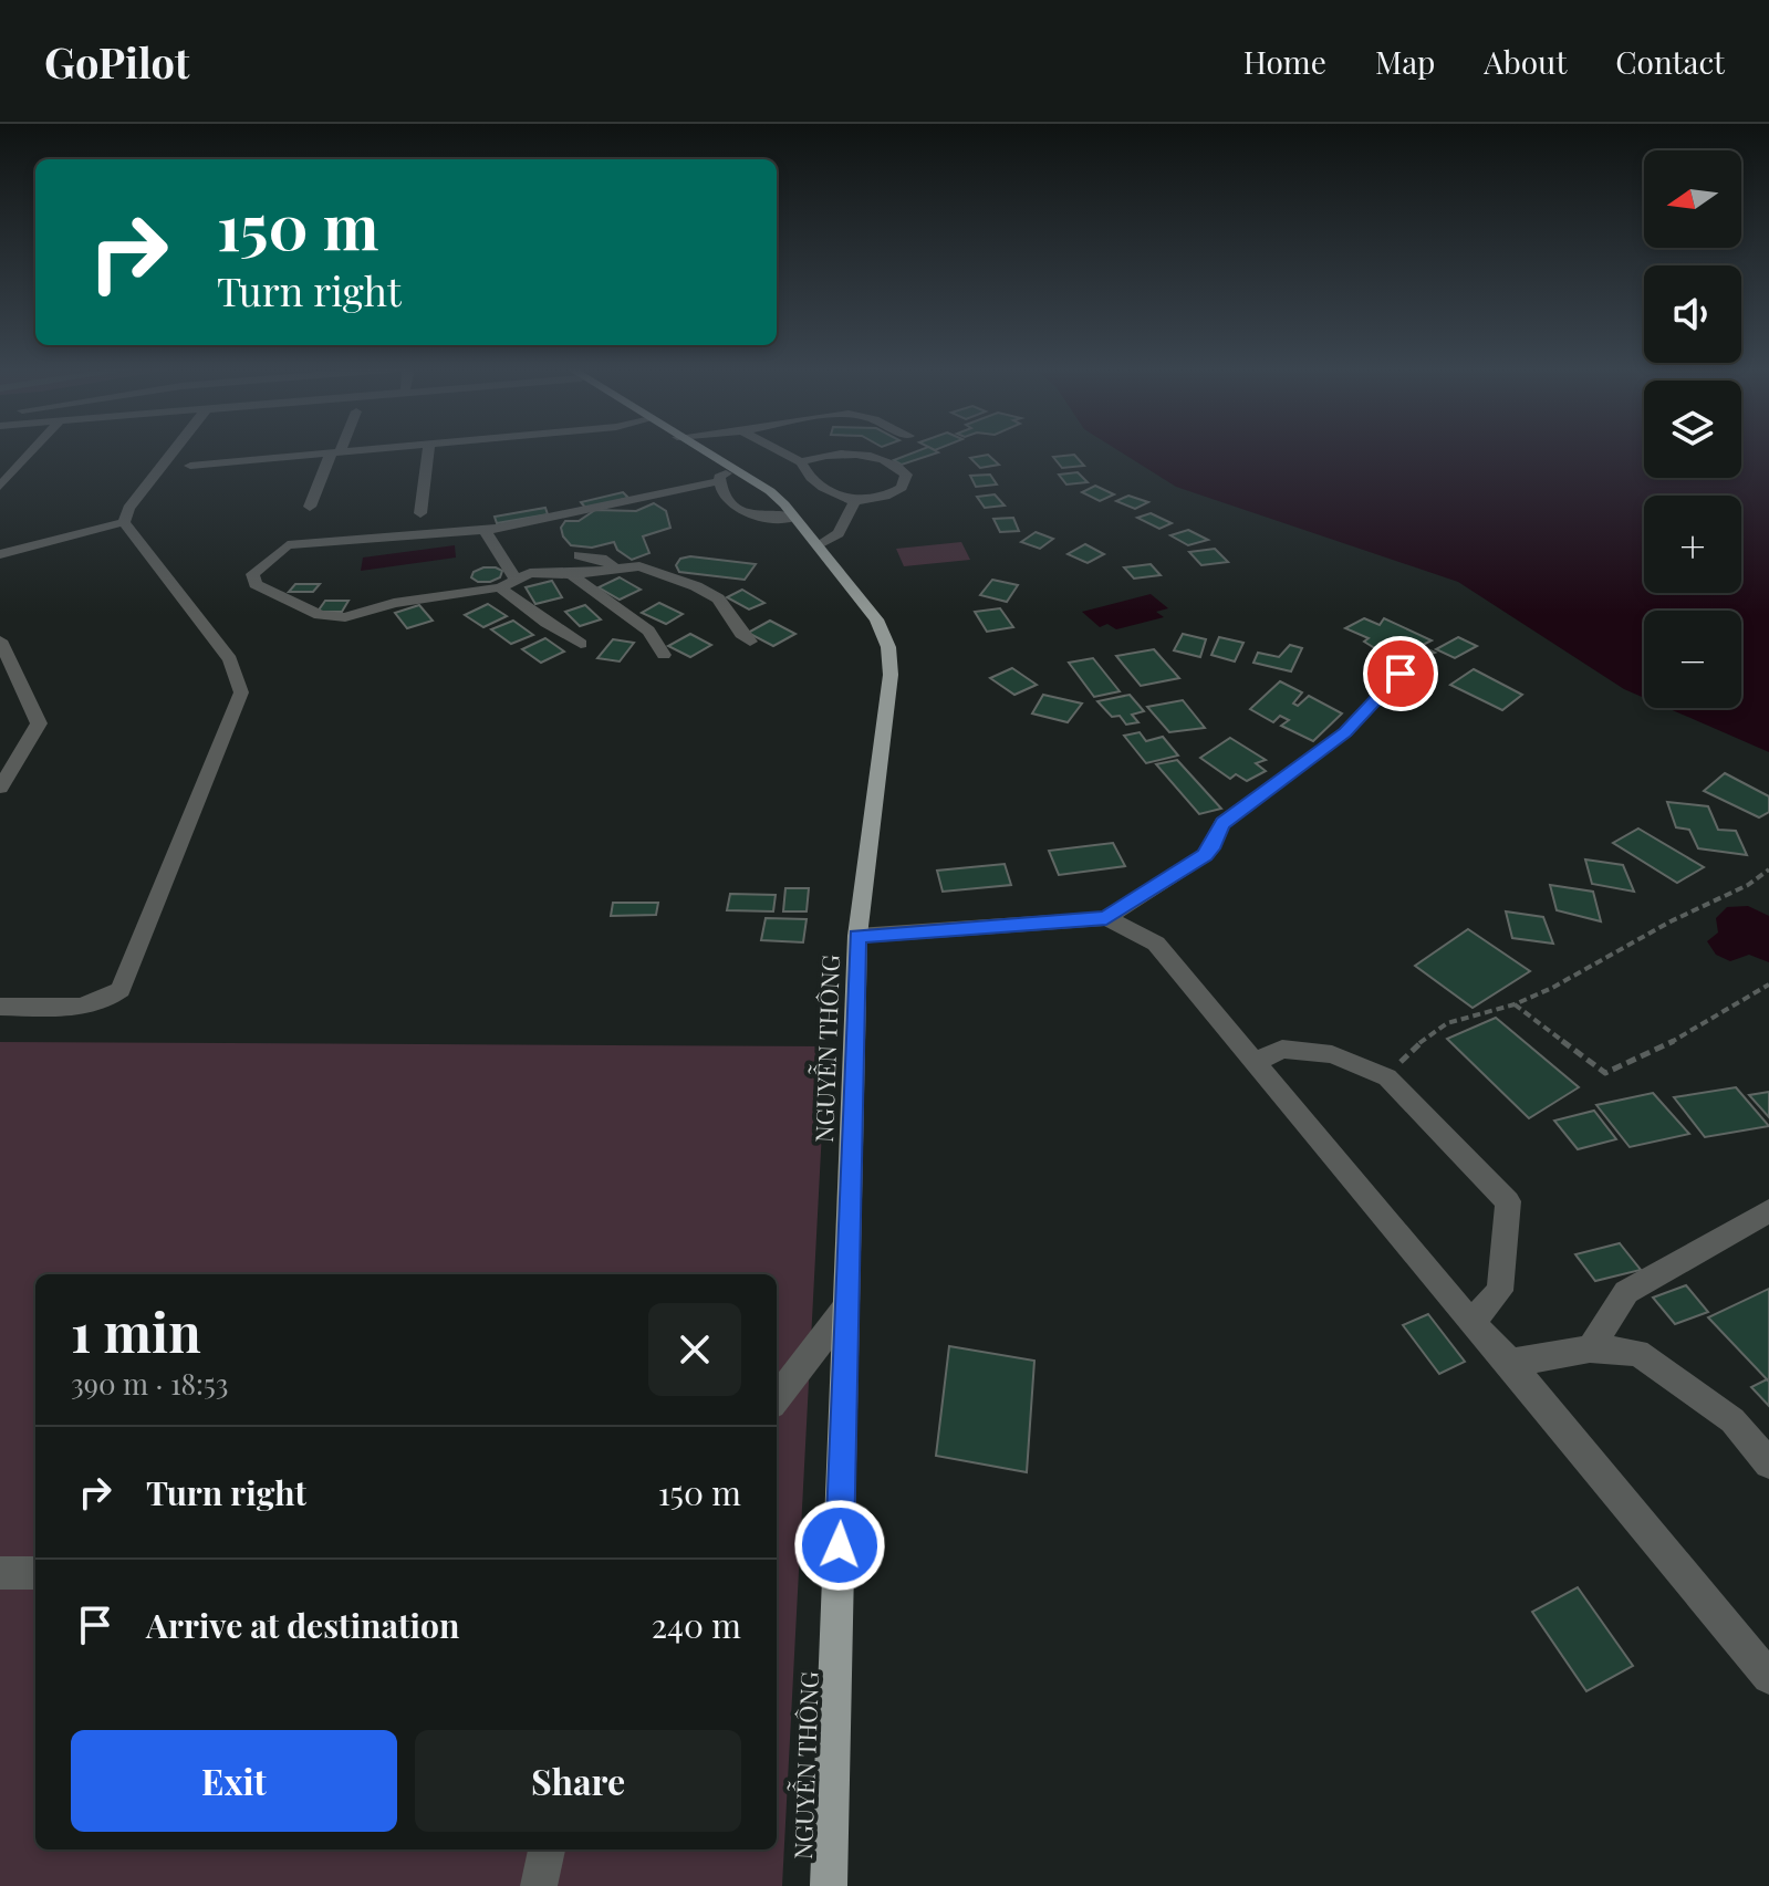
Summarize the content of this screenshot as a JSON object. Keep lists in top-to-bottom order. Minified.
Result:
{"streets":{"main road":["NGUYỄN THÔNG"]},"north":"left","page":{"header":"GoPilot","nav":["Home","Map","About","Contact"],"map_buttons":["+","−"],"turn":["150 m","Turn right"],"heading":["1 min","390 m · 18:53"],"list":[{"name":"Turn right","value":"150 m"},{"name":"Arrive at destination","value":"240 m"}],"buttons":["Exit","Share"]}}
